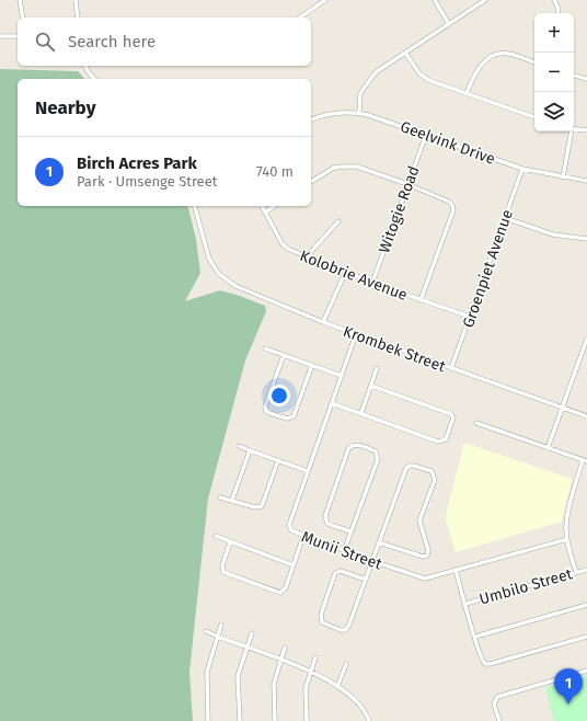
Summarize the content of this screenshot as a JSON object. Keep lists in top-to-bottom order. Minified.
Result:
{"streets":{"street":["Geelvink Drive","Witogie Road","Groenpiet Avenue","Kolobrie Avenue","Krombek Street","Munii Street","Umbilo Street"]},"crossings":[["Geelvink Drive","Witogie Road"],["Geelvink Drive","Groenpiet Avenue"],["Witogie Road","Kolobrie Avenue"],["Groenpiet Avenue","Kolobrie Avenue"],["Groenpiet Avenue","Krombek Street"],["Krombek Street","Munii Street"]],"page":{"map_buttons":["+","−"],"search":"Search here","heading":"Nearby","list":[{"mark":"1","name":"Birch Acres Park","note":"Park · Umsenge Street","value":"740 m"}],"pins":"1"}}
